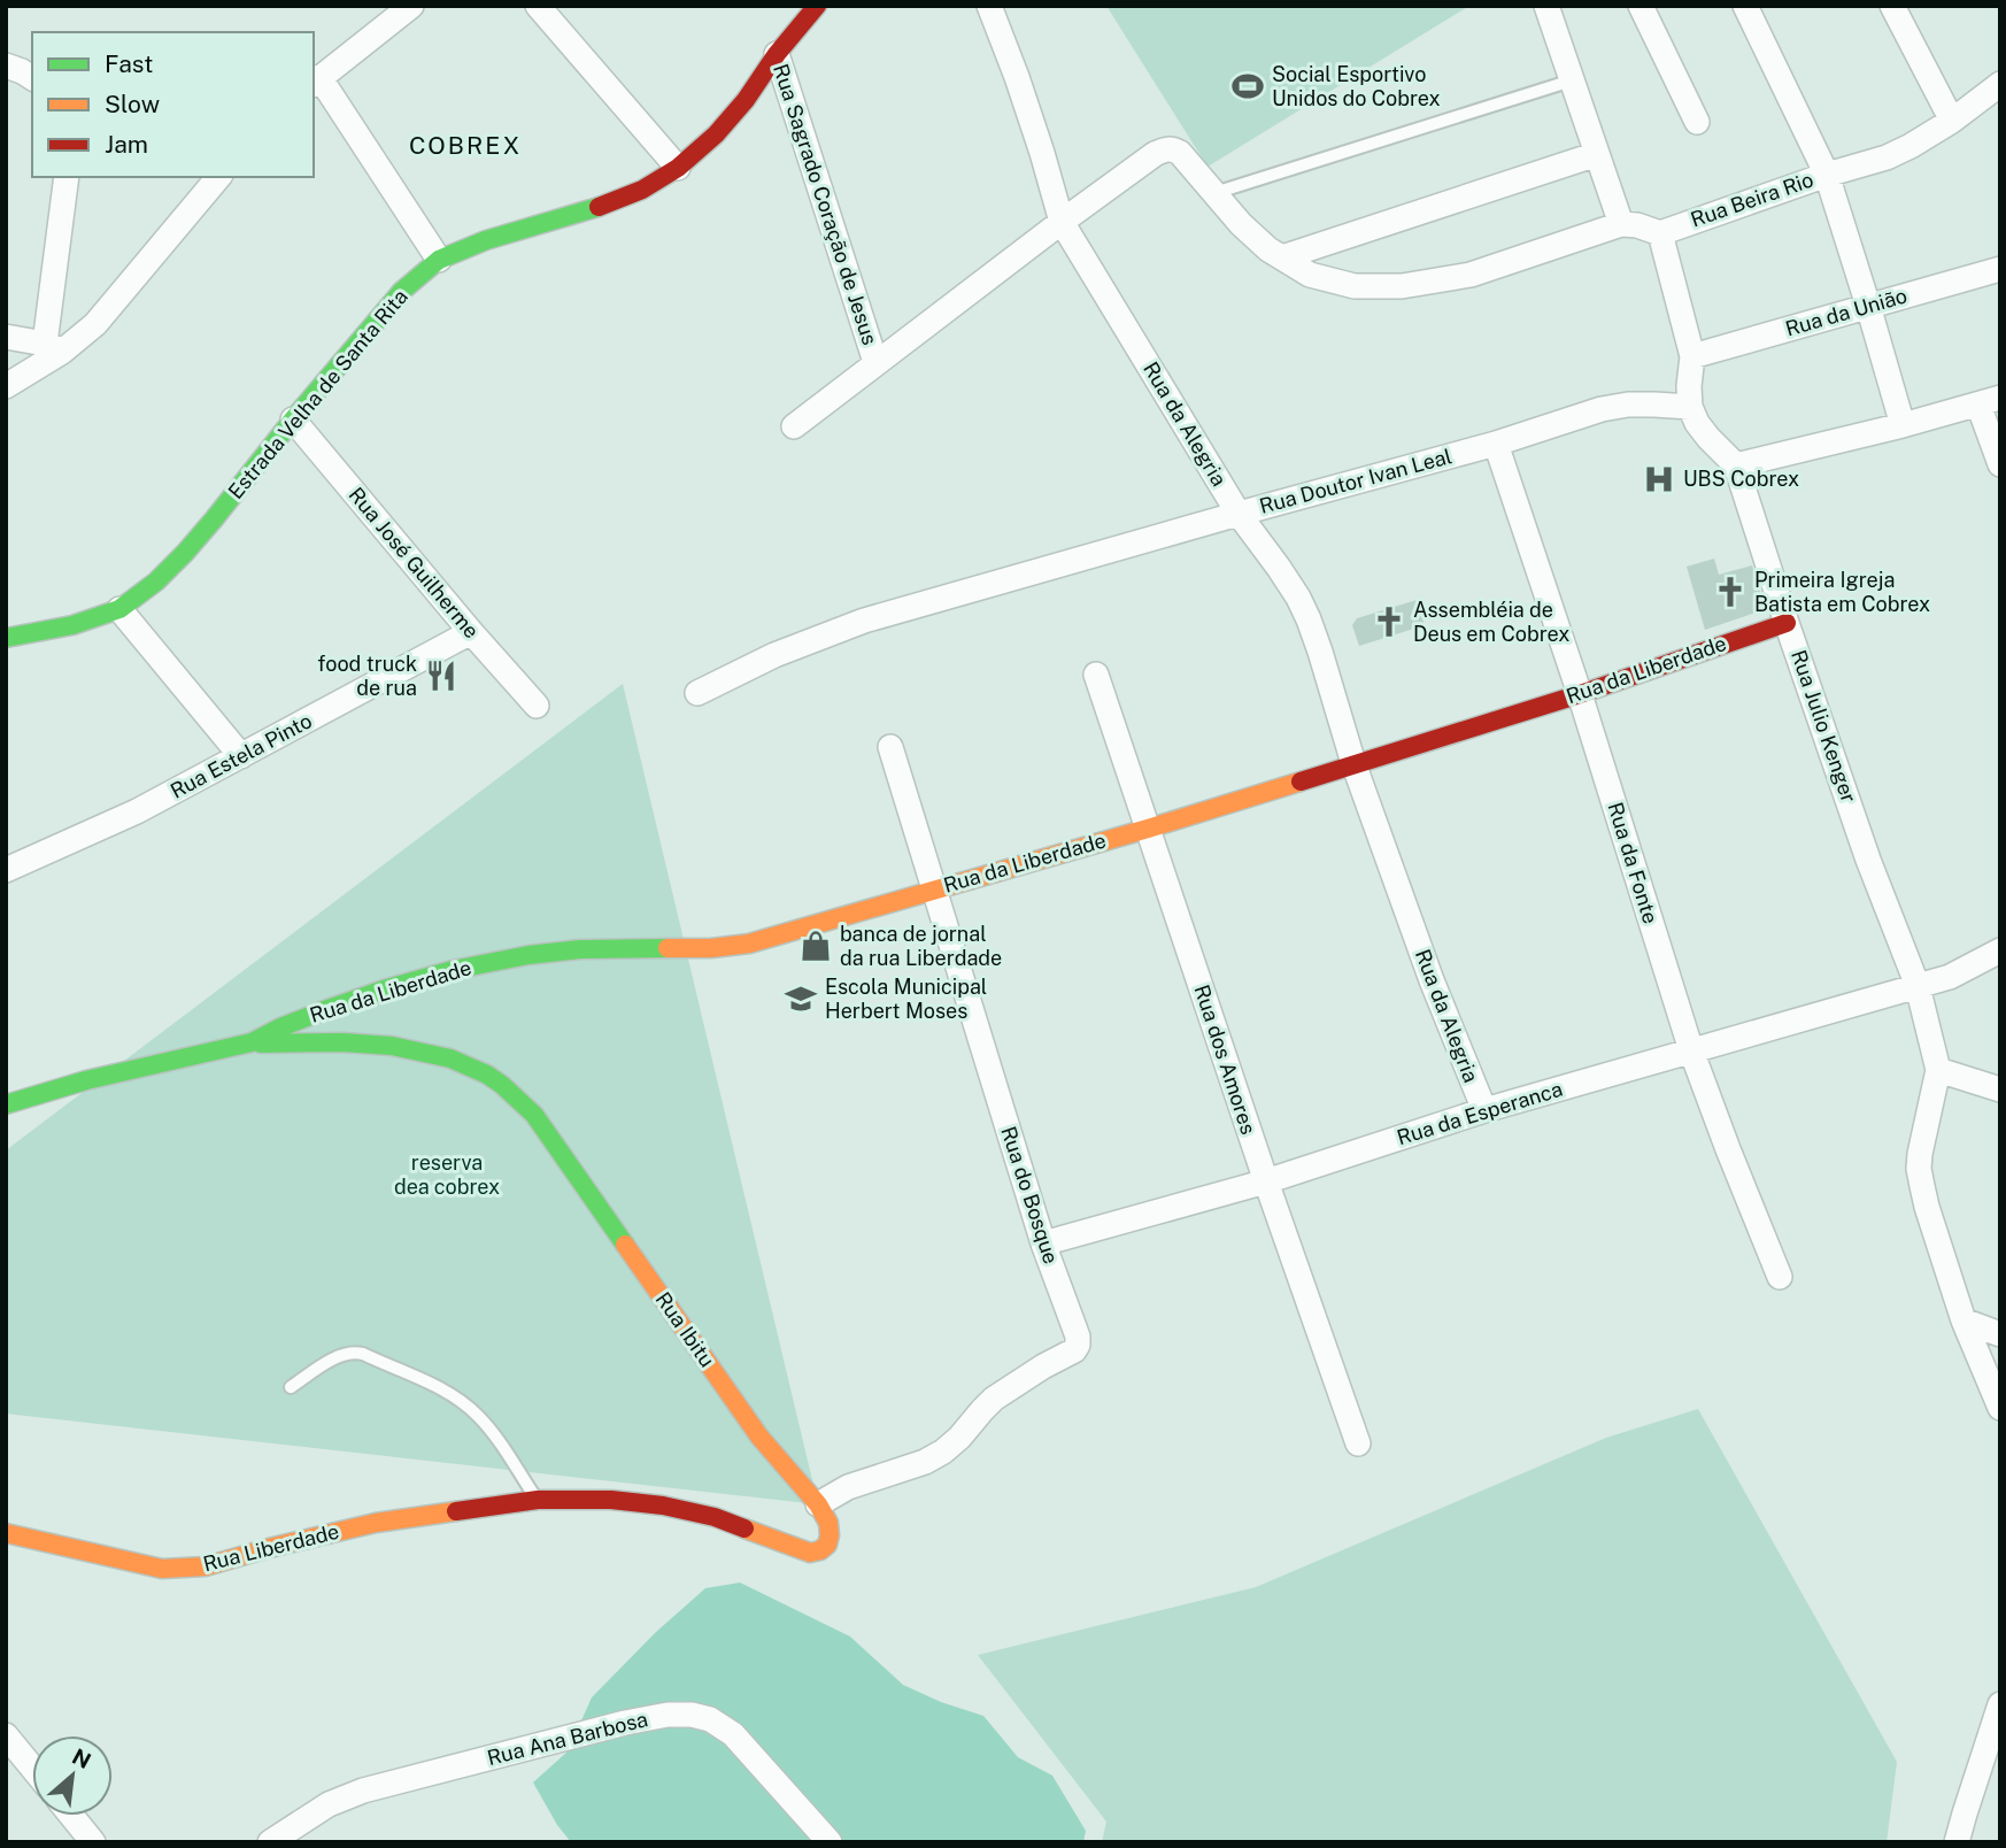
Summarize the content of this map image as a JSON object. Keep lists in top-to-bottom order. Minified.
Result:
{"streets":{"street":["Rua Beira Rio","Rua Sagrado Coração de Jesus","Rua da União","Estrada Velha de Santa Rita","Rua da Alegria","Rua Doutor Ivan Leal","Rua José Guilherme","Rua da Liberdade","Rua Julio Kenger","Rua Estela Pinto","Rua da Fonte","Rua dos Amores","Rua da Esperanca","Rua do Bosque","Rua Ibitu","Rua Liberdade","Rua Ana Barbosa"]},"crossings":[["Rua Sagrado Coração de Jesus","Estrada Velha de Santa Rita"],["Rua Sagrado Coração de Jesus","Rua da Alegria"],["Estrada Velha de Santa Rita","Rua José Guilherme"],["Rua da Alegria","Rua Doutor Ivan Leal"],["Rua da Alegria","Rua da Liberdade"],["Rua da Alegria","Rua da Esperanca"],["Rua Doutor Ivan Leal","Rua da Fonte"],["Rua José Guilherme","Rua Estela Pinto"],["Rua da Liberdade","Rua Julio Kenger"],["Rua da Liberdade","Rua da Fonte"],["Rua da Liberdade","Rua dos Amores"],["Rua da Liberdade","Rua do Bosque"],["Rua da Liberdade","Rua Ibitu"],["Rua Julio Kenger","Rua da Esperanca"],["Rua da Fonte","Rua da Esperanca"],["Rua dos Amores","Rua da Esperanca"],["Rua da Esperanca","Rua do Bosque"],["Rua do Bosque","Rua Ibitu"],["Rua Ibitu","Rua Liberdade"]],"districts":["COBREX"],"parks":["reserva dea cobrex"],"places":{"sports":["Social Esportivo Unidos do Cobrex"],"hospital":["UBS Cobrex"],"church":["Primeira Igreja Batista em Cobrex","Assembléia de Deus em Cobrex"],"restaurant":["food truck de rua"],"shop":["banca de jornal da rua Liberdade"],"school or university":["Escola Municipal Herbert Moses"]},"legend":["Fast","Slow","Jam"],"north":"top right"}
